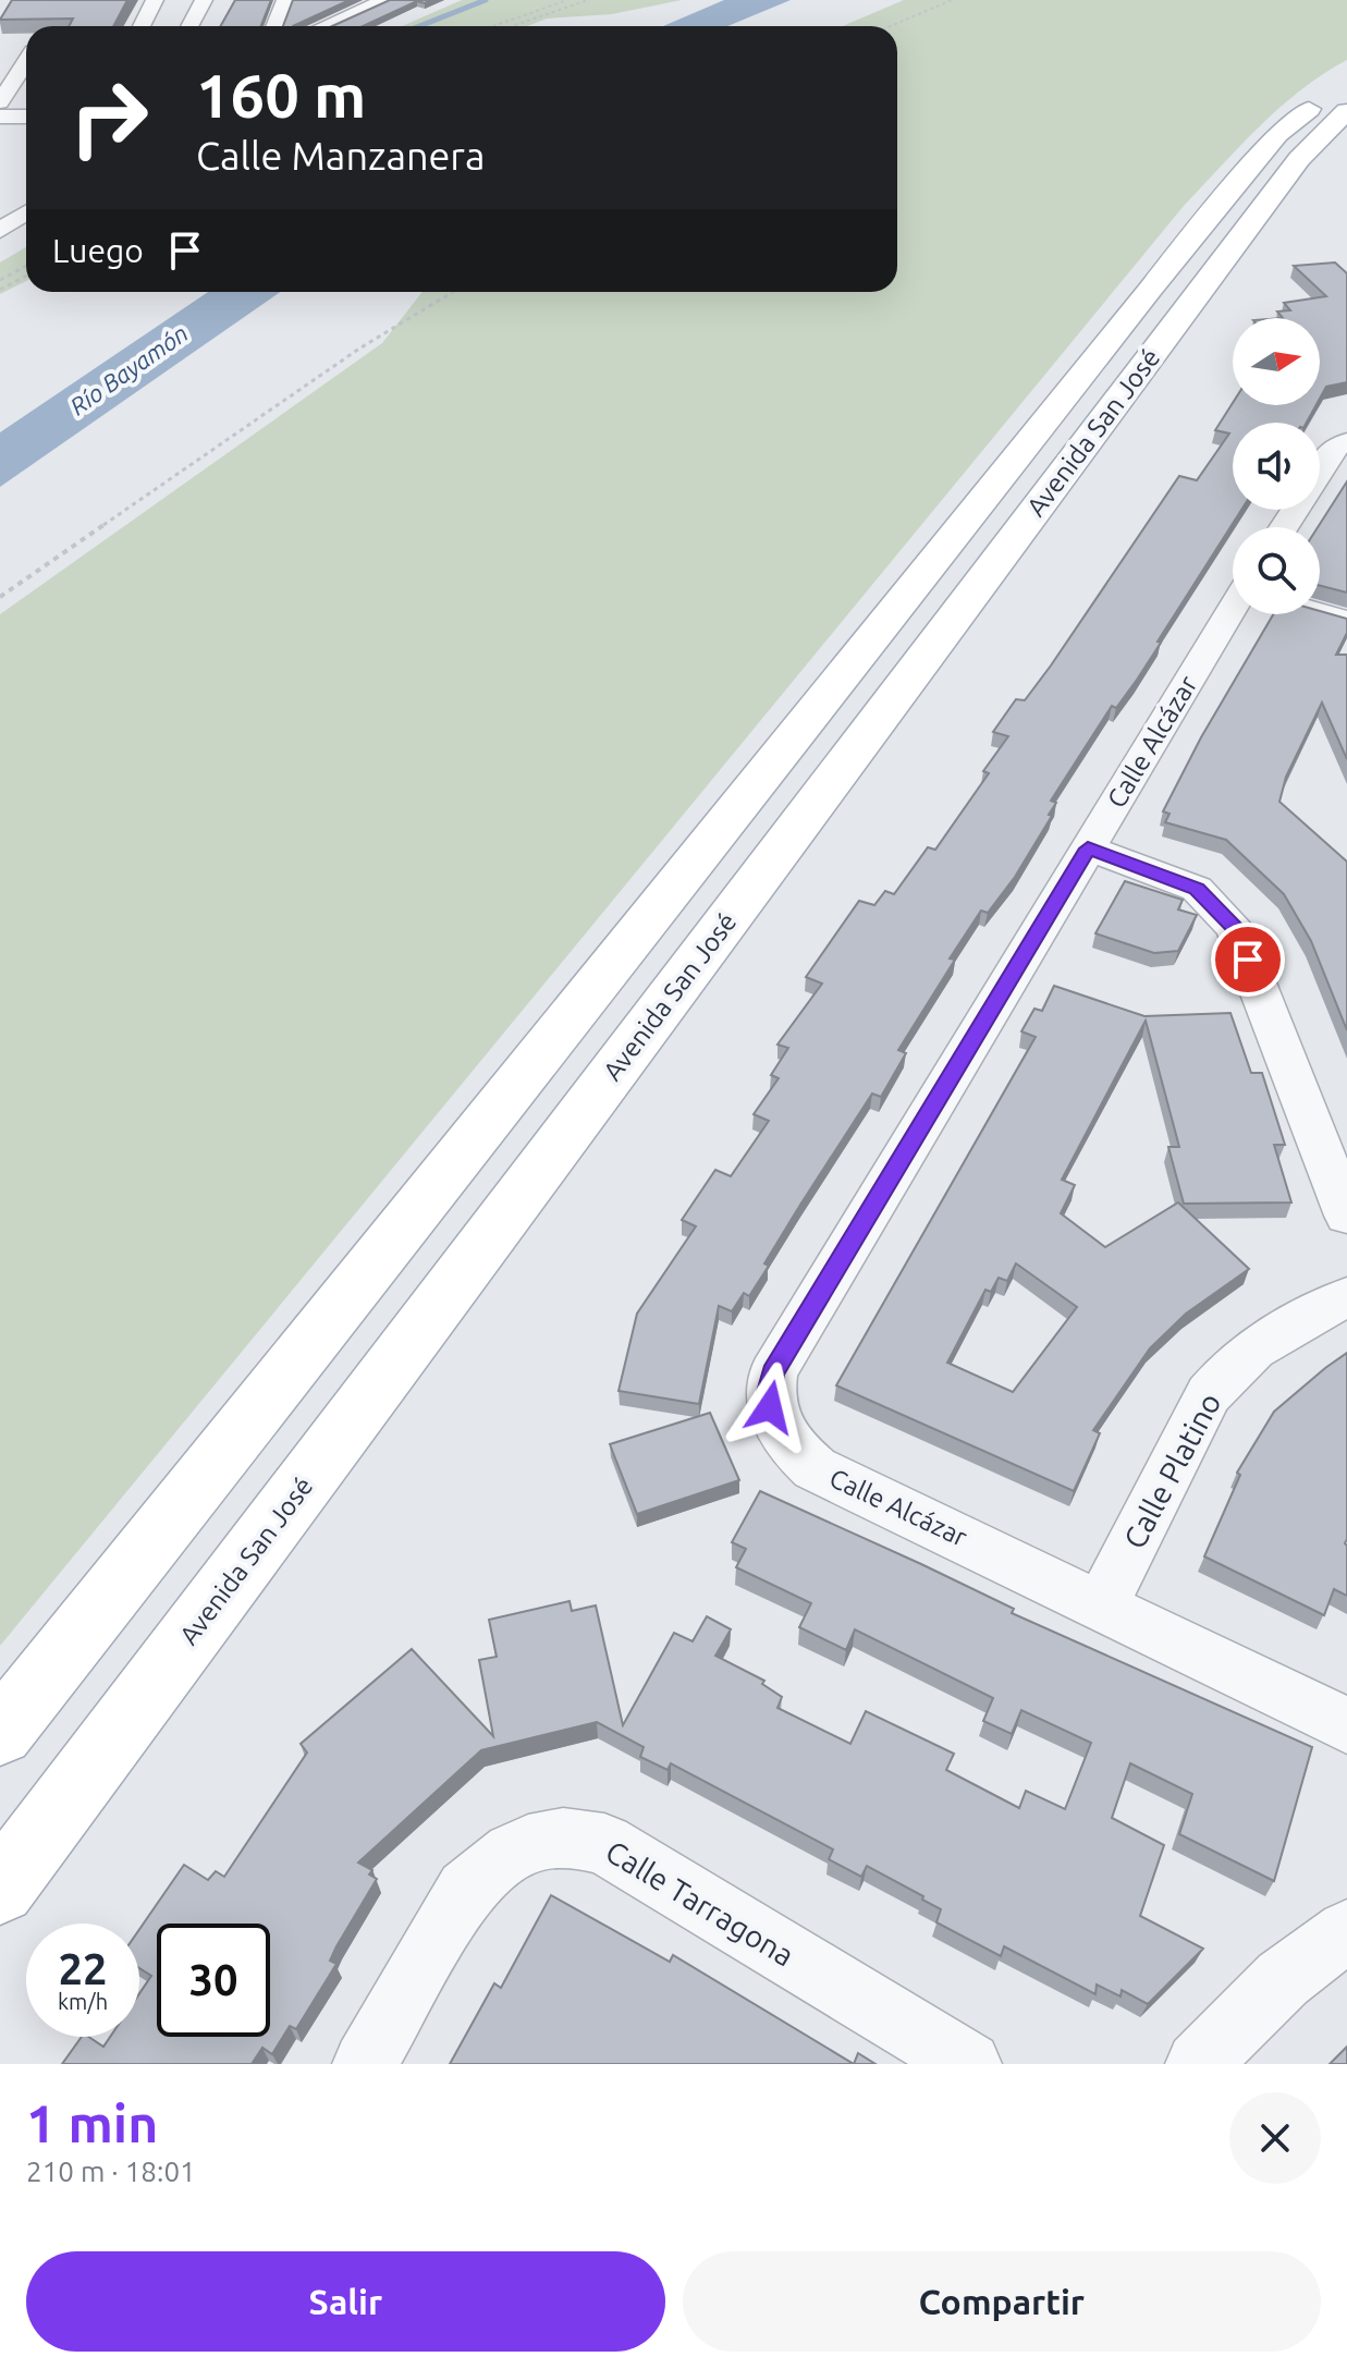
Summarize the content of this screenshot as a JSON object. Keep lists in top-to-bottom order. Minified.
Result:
{"streets":{"main road":["Avenida San José"],"street":["Calle Alcázar","Calle Platino","Calle Tarragona"]},"crossings":[["Calle Alcázar","Calle Platino"]],"water":["Río Bayamón"],"north":"right","page":{"turn":["160 m","Calle Manzanera"],"then":"Luego","speed":"22 km/h","limit":"30","heading":["1 min","210 m · 18:01"],"buttons":["Salir","Compartir"]}}
